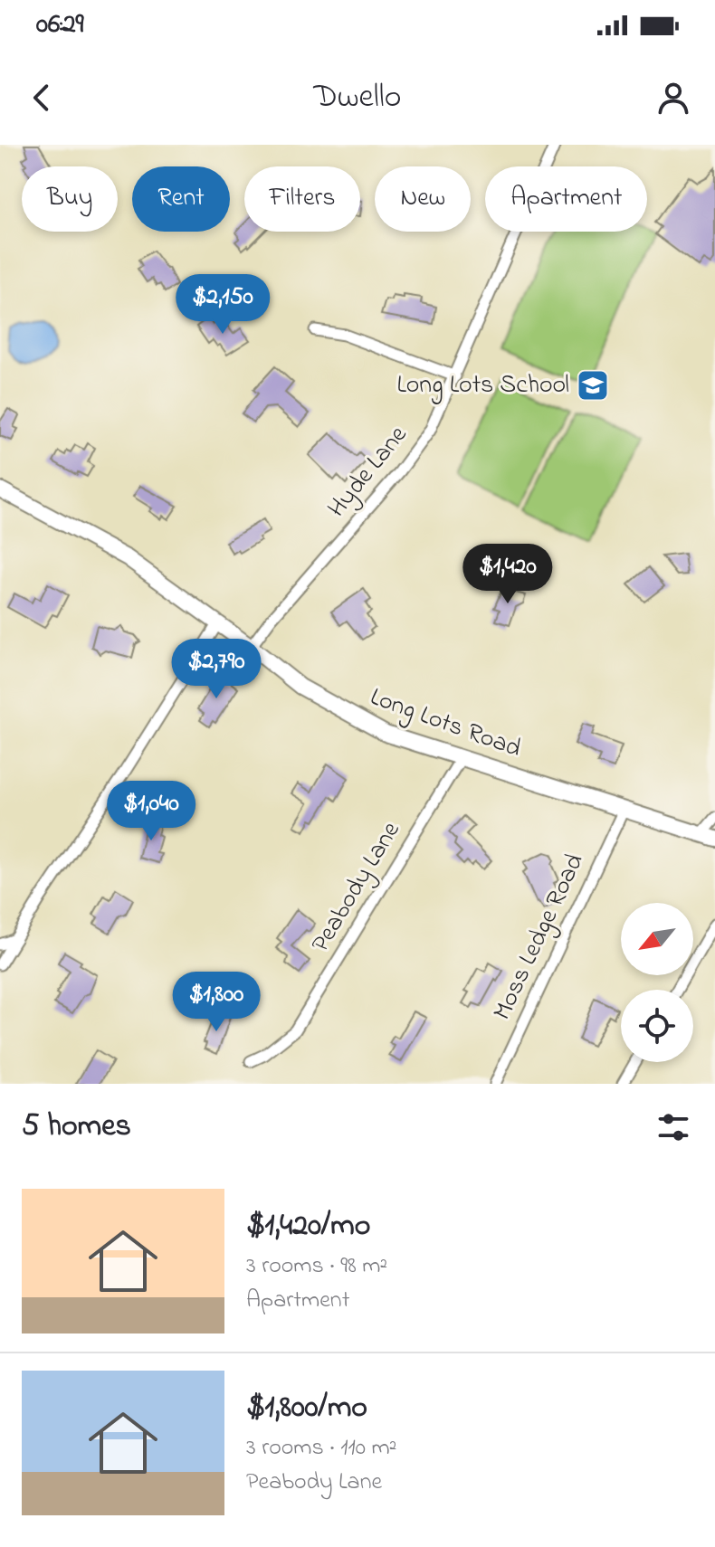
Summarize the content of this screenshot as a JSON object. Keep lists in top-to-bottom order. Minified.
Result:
{"streets":{"main road":["Long Lots Road"],"street":["Hyde Lane","Peabody Lane","Moss Ledge Road"]},"crossings":[["Hyde Lane","Long Lots Road"],["Long Lots Road","Peabody Lane"],["Long Lots Road","Moss Ledge Road"]],"places":{"school or university":["Long Lots School"]},"north":"bottom left","page":{"status":"06:29","header":"Dwello","chip":["Buy","Rent","Filters","New","Apartment"],"price":["$2,150","$1,420","$2,790","$1,040","$1,800"],"heading":"5 homes","list":[{"name":"$1,420/mo","note":"3 rooms · 98 m² · Apartment"},{"name":"$1,800/mo","note":"3 rooms · 110 m² · Peabody Lane"}]}}
